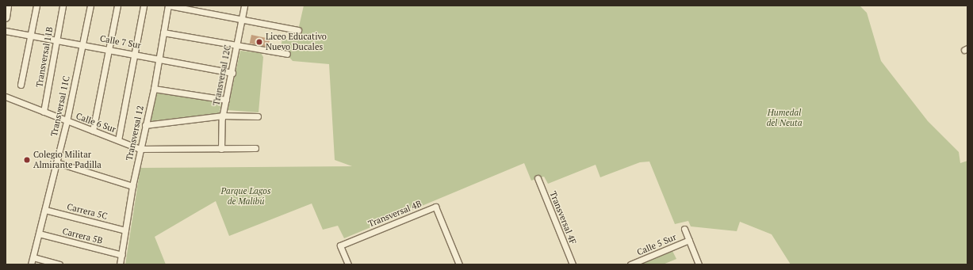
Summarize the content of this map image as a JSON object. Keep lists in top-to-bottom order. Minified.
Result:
{"streets":{"street":["Calle 7 Sur","Transversal 11B","Transversal 12C","Transversal 11C","Calle 6 Sur","Transversal 12","Carrera 5C","Transversal 4B","Transversal 4F","Carrera 5B","Calle 5 Sur"]},"crossings":[["Calle 7 Sur","Transversal 11B"],["Calle 7 Sur","Transversal 12C"],["Calle 7 Sur","Transversal 11C"],["Calle 7 Sur","Transversal 12"],["Transversal 11B","Calle 6 Sur"],["Transversal 12C","Calle 6 Sur"],["Transversal 11C","Calle 6 Sur"],["Transversal 11C","Carrera 5C"],["Transversal 11C","Carrera 5B"],["Calle 6 Sur","Transversal 12"],["Transversal 12","Carrera 5C"],["Transversal 12","Carrera 5B"]],"parks":["Humedal del Neuta","Parque Lagos de Malibú"],"places":["Liceo Educativo Nuevo Ducales","Colegio Militar Almirante Padilla"]}
